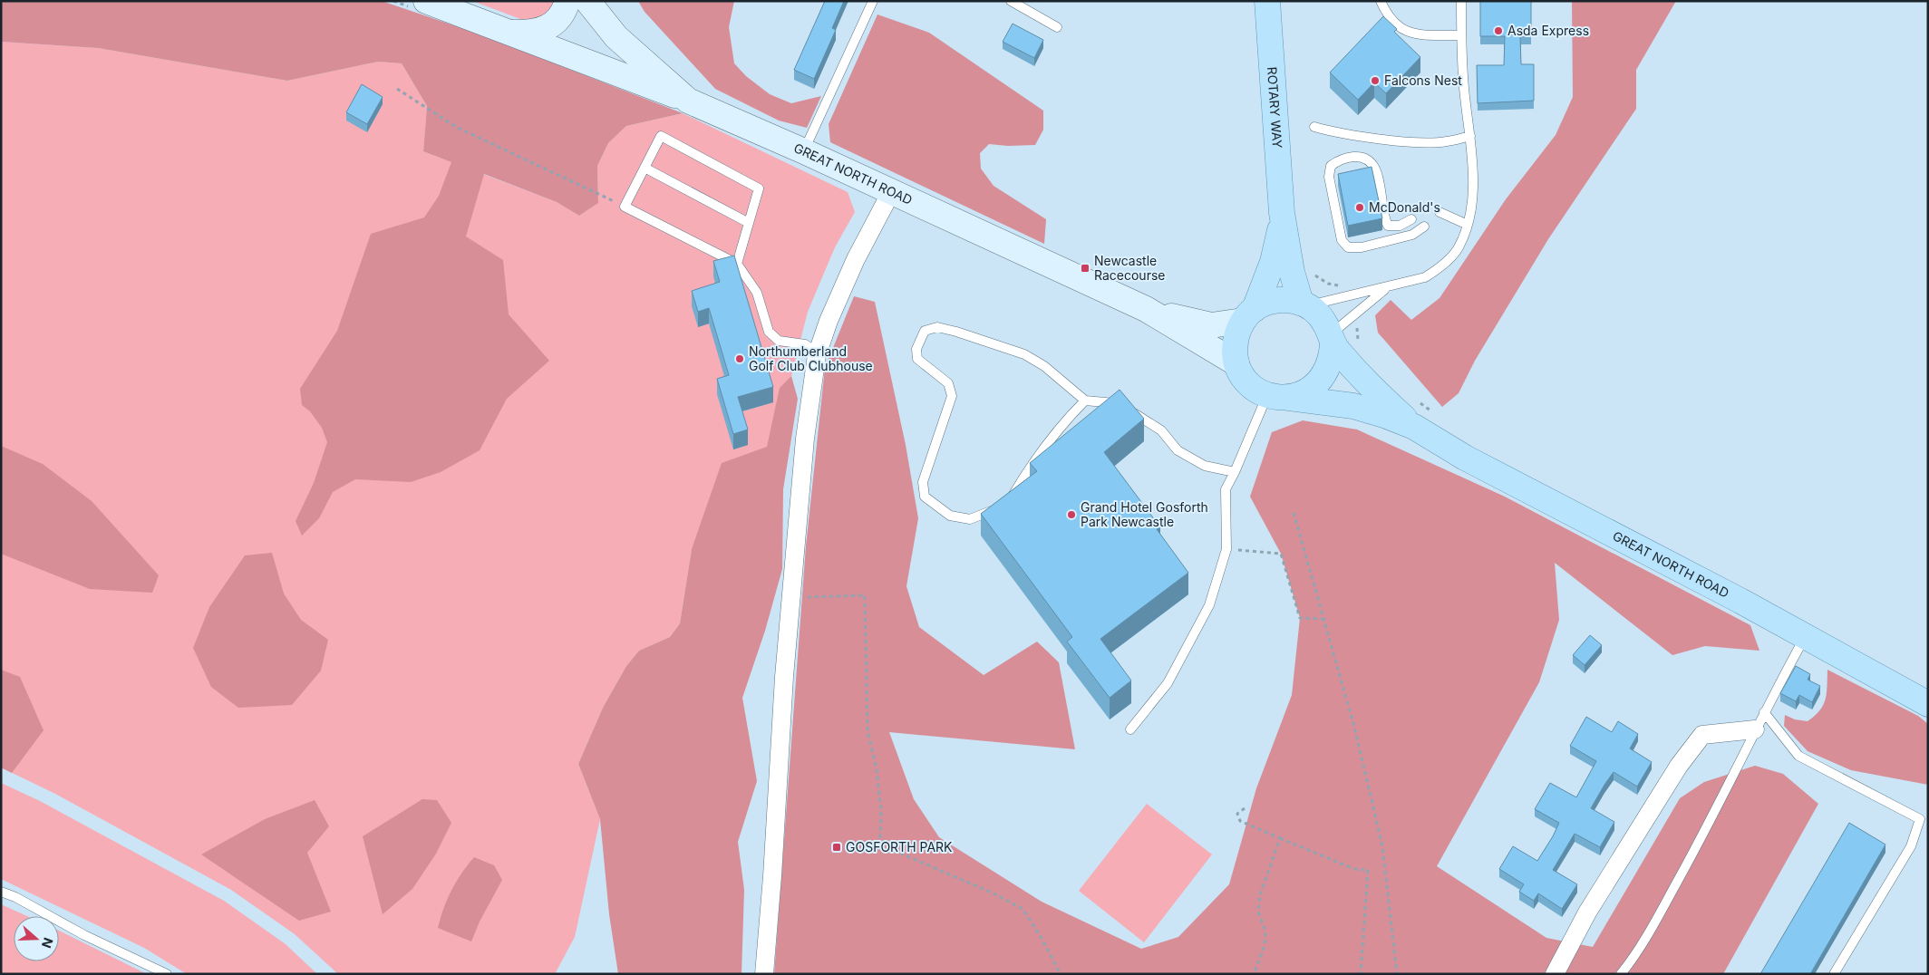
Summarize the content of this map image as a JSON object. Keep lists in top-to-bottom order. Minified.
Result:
{"streets":{"main road":["ROTARY WAY","GREAT NORTH ROAD"]},"crossings":[["ROTARY WAY","GREAT NORTH ROAD"]],"places":{"other":["Asda Express","Falcons Nest","McDonald's","Northumberland Golf Club Clubhouse","Grand Hotel Gosforth Park Newcastle"],"transit":["Newcastle Racecourse","GOSFORTH PARK"]},"north":"right"}
